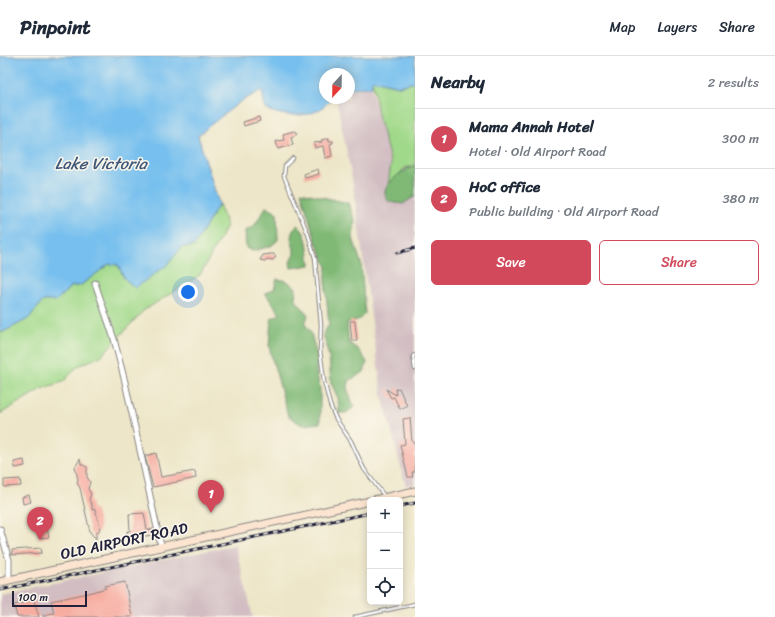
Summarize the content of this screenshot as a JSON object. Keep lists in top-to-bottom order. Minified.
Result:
{"streets":{"main road":["OLD AIRPORT ROAD"]},"water":["Lake Victoria"],"scale_bar":"100 m","north":"bottom","page":{"header":"Pinpoint","nav":["Map","Layers","Share"],"heading":["Nearby","2 results"],"list":[{"mark":"1","name":"Mama Annah Hotel","note":"Hotel · Old Airport Road","value":"300 m"},{"mark":"2","name":"HoC office","note":"Public building · Old Airport Road","value":"380 m"}],"buttons":["Save","Share"],"pins":["1","2"],"map_buttons":["+","−"],"scale":"100 m"}}
